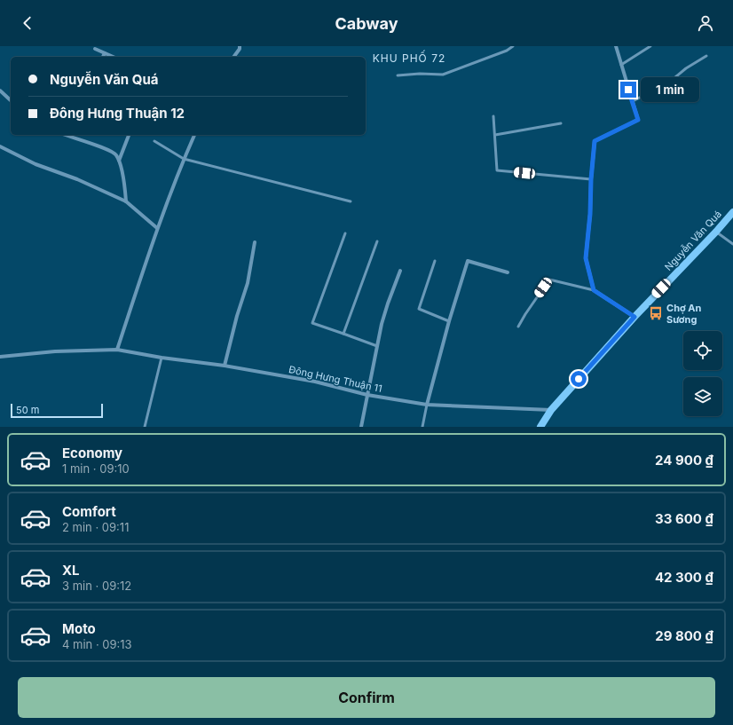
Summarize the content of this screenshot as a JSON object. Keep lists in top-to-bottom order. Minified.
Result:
{"streets":{"main road":["Nguyễn Văn Quá"],"street":["Đông Hưng Thuận 11"]},"crossings":[["Nguyễn Văn Quá","Đông Hưng Thuận 11"]],"districts":["KHU PHỐ 72"],"places":{"bus stop":["Chợ An Sương"]},"scale_bar":"50 m","page":{"header":"Cabway","banner":["Nguyễn Văn Quá","Đông Hưng Thuận 12"],"bubble":"1 min","scale":"50 m","list":[{"name":"Economy","note":"1 min · 09:10","value":"24 900 ₫"},{"name":"Comfort","note":"2 min · 09:11","value":"33 600 ₫"},{"name":"XL","note":"3 min · 09:12","value":"42 300 ₫"},{"name":"Moto","note":"4 min · 09:13","value":"29 800 ₫"}],"buttons":"Confirm"}}
